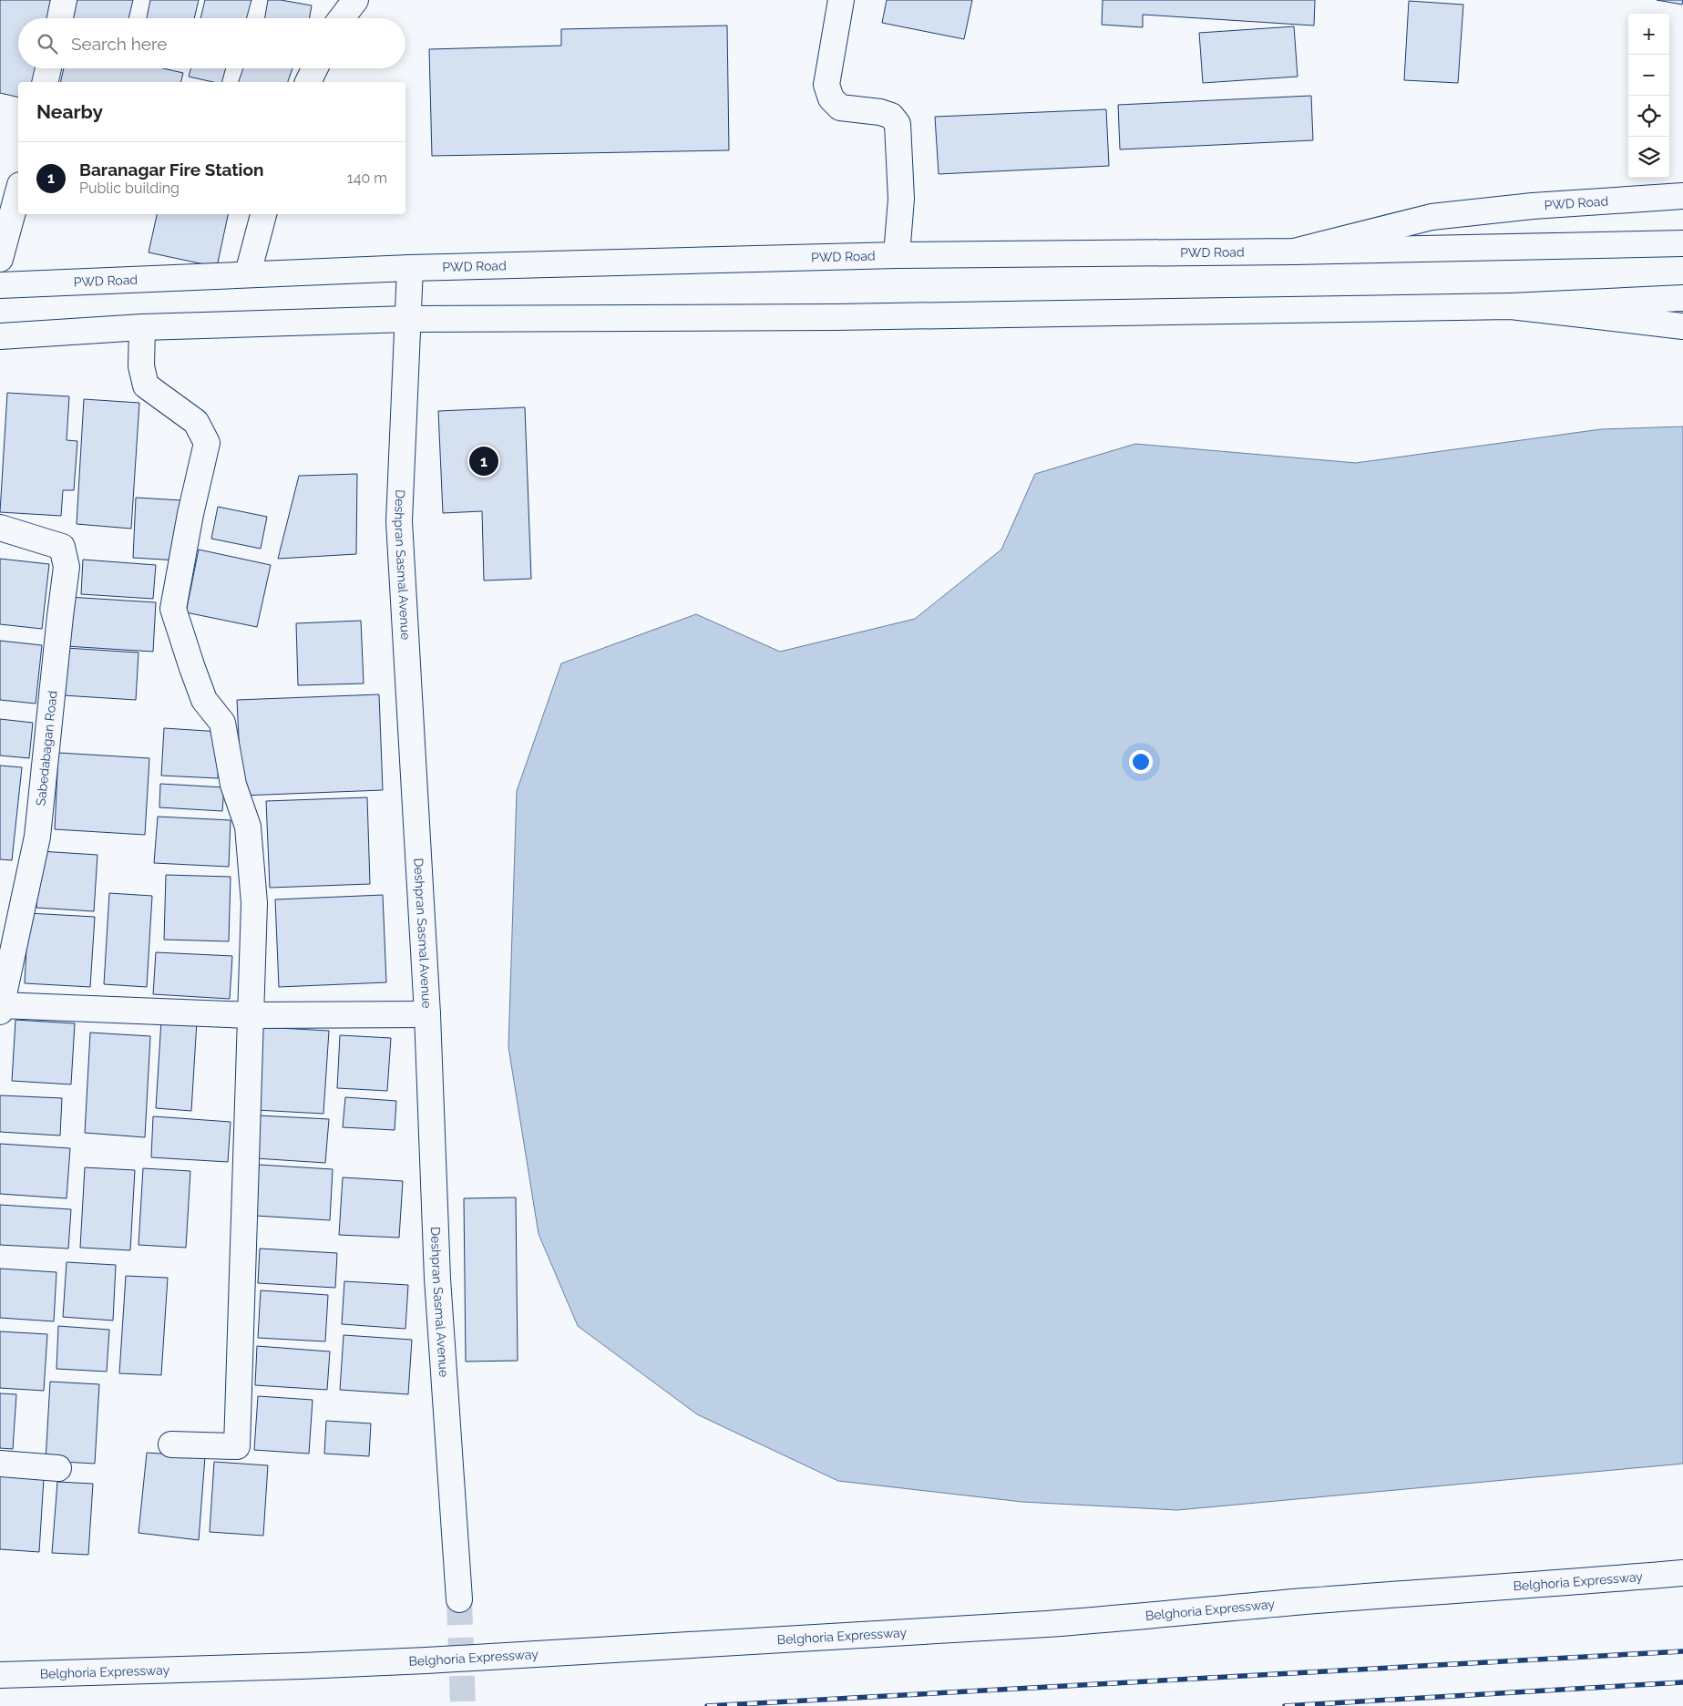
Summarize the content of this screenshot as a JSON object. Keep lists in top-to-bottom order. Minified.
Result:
{"streets":{"main road":["PWD Road","Deshpran Sasmal Avenue","Sabedabagan Road","Belghoria Expressway"]},"crossings":[["PWD Road","Deshpran Sasmal Avenue"]],"page":{"map_buttons":["+","−"],"search":"Search here","heading":"Nearby","list":[{"mark":"1","name":"Baranagar Fire Station","note":"Public building","value":"140 m"}],"pins":"1"}}
